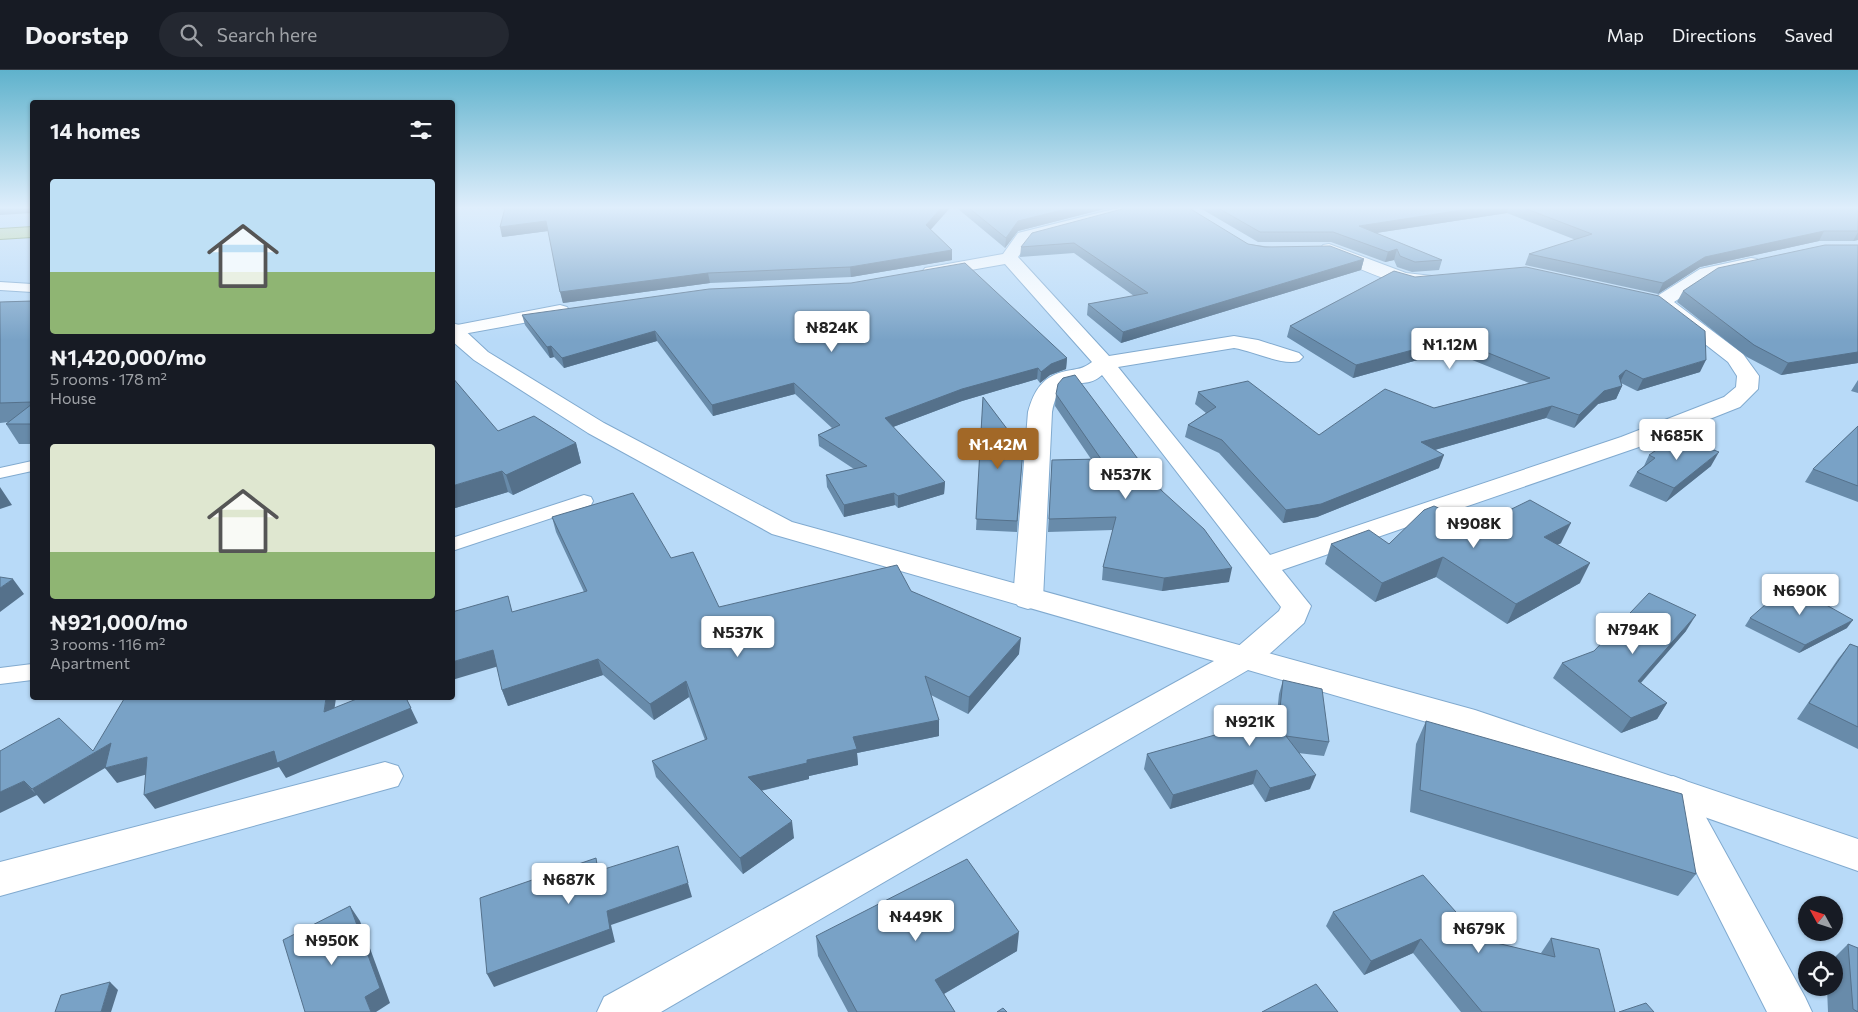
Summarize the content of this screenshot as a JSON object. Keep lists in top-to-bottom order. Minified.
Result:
{"north":"top left","page":{"header":"Doorstep","search":"Search here","nav":["Map","Directions","Saved"],"heading":"14 homes","list":[{"name":"₦1,420,000/mo","note":"5 rooms · 178 m² · House"},{"name":"₦921,000/mo","note":"3 rooms · 116 m² · Apartment"}],"price":["₦824K","₦1.12M","₦685K","₦1.42M","₦537K","₦908K","₦690K","₦794K","₦537K","₦921K","₦687K","₦449K","₦679K","₦950K"]}}
